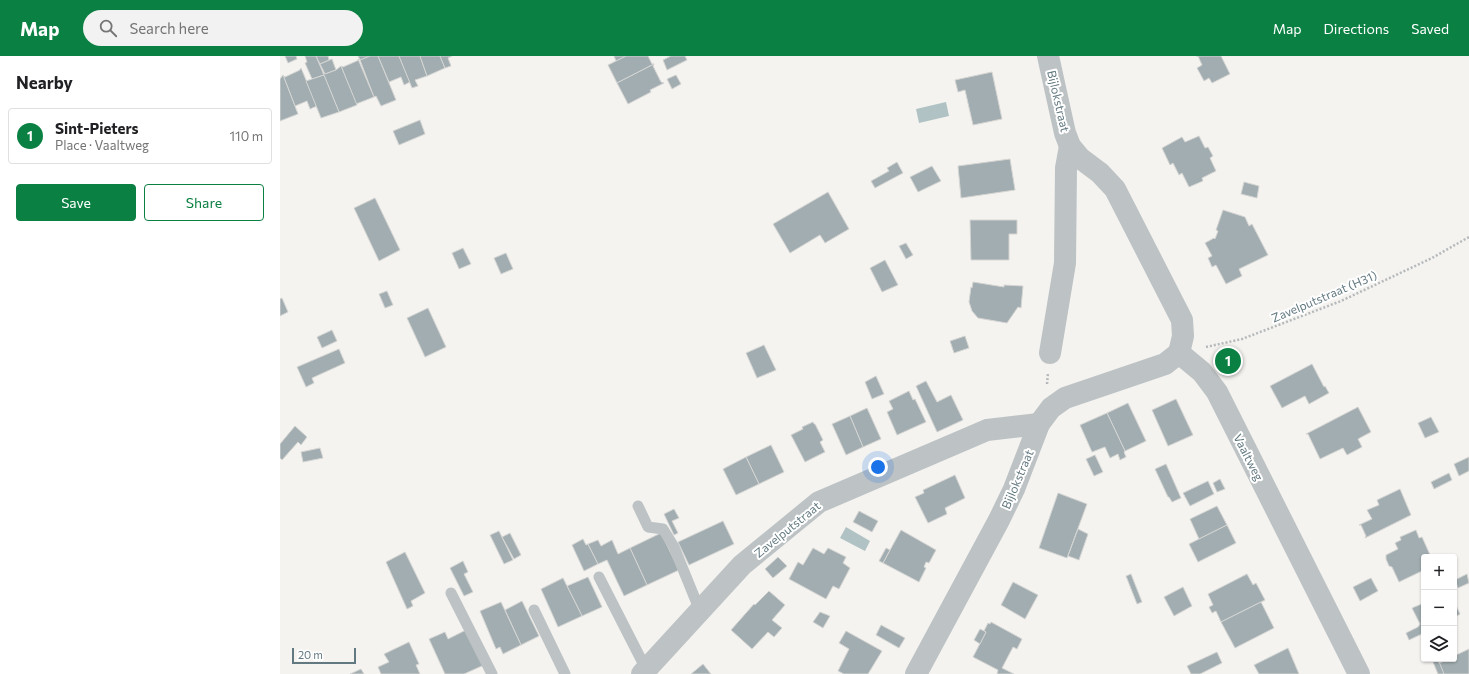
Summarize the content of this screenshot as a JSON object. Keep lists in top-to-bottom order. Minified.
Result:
{"streets":{"street":["Bijlokstraat","Vaaltweg","Zavelputstraat"],"path":["Zavelputstraat (H31)"]},"crossings":[["Bijlokstraat","Zavelputstraat (H31)"],["Bijlokstraat","Vaaltweg"],["Bijlokstraat","Zavelputstraat"],["Zavelputstraat (H31)","Vaaltweg"]],"scale_bar":"20 m","page":{"header":"Map","search":"Search here","nav":["Map","Directions","Saved"],"heading":"Nearby","list":[{"mark":"1","name":"Sint-Pieters","note":"Place · Vaaltweg","value":"110 m"}],"buttons":["Save","Share"],"pins":"1","map_buttons":["+","−"],"scale":"20 m"}}
